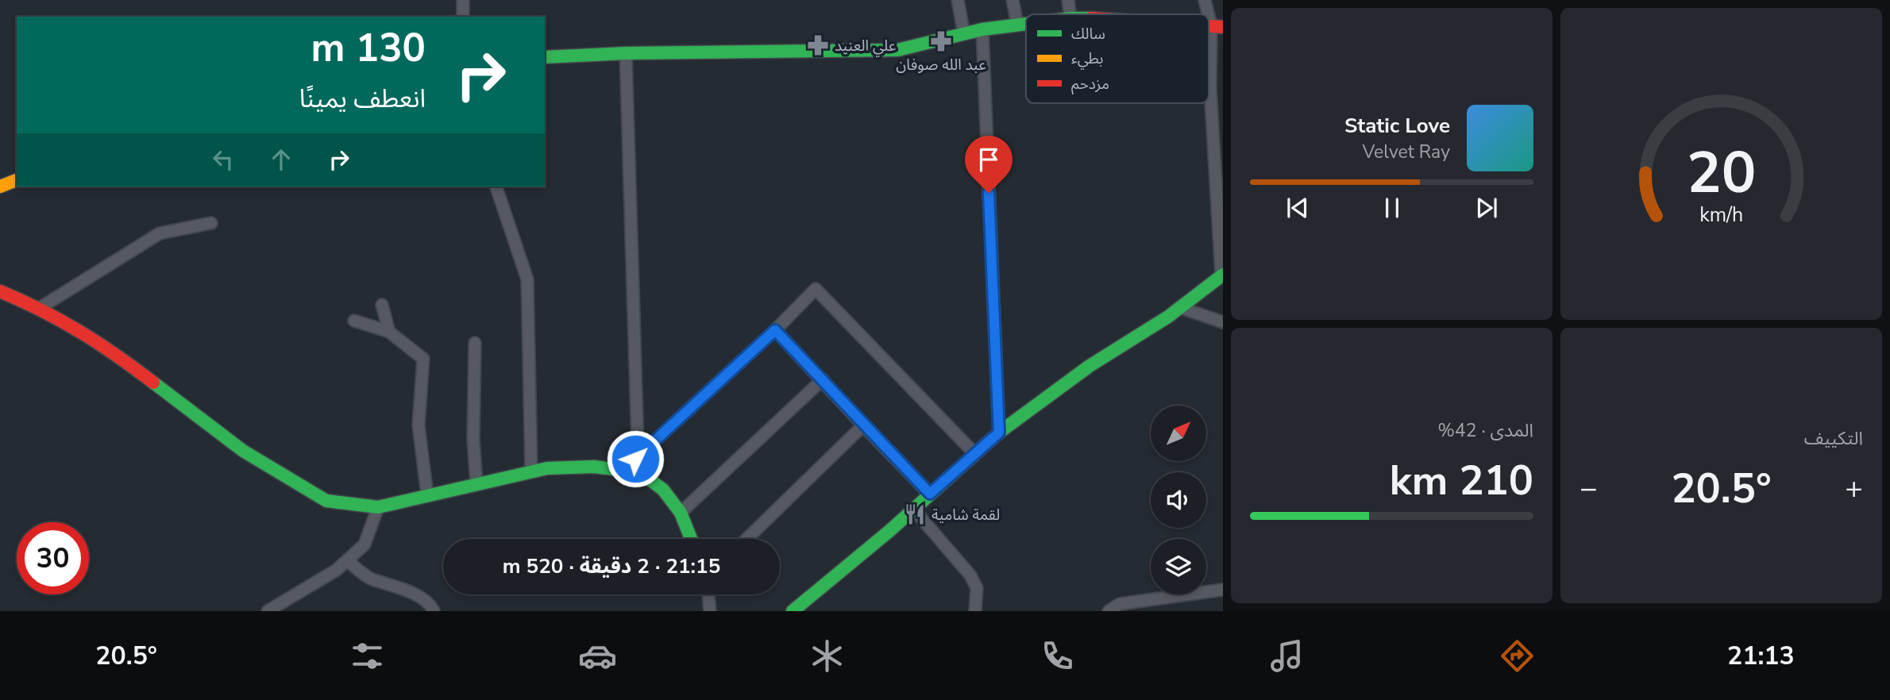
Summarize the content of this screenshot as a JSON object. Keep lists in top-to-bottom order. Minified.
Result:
{"places":{"pharmacy":["عبد الله صوفان","علي العنيد"],"restaurant":["لقمة شامية"]},"legend":["سالك","بطيء","مزدحم"],"north":"top right","page":{"turn":["130 m","انعطف يمينًا"],"song":["Static Love","Velvet Ray"],"tile":["التكييف",["المدى · 42%","210 km"]],"heat":["−","20.5°","+"],"limit":"30","trip":"21:15 · 2 دقيقة · 520 m","tabs":["21:13","20.5°"],"gauge":["20","km/h"]}}
